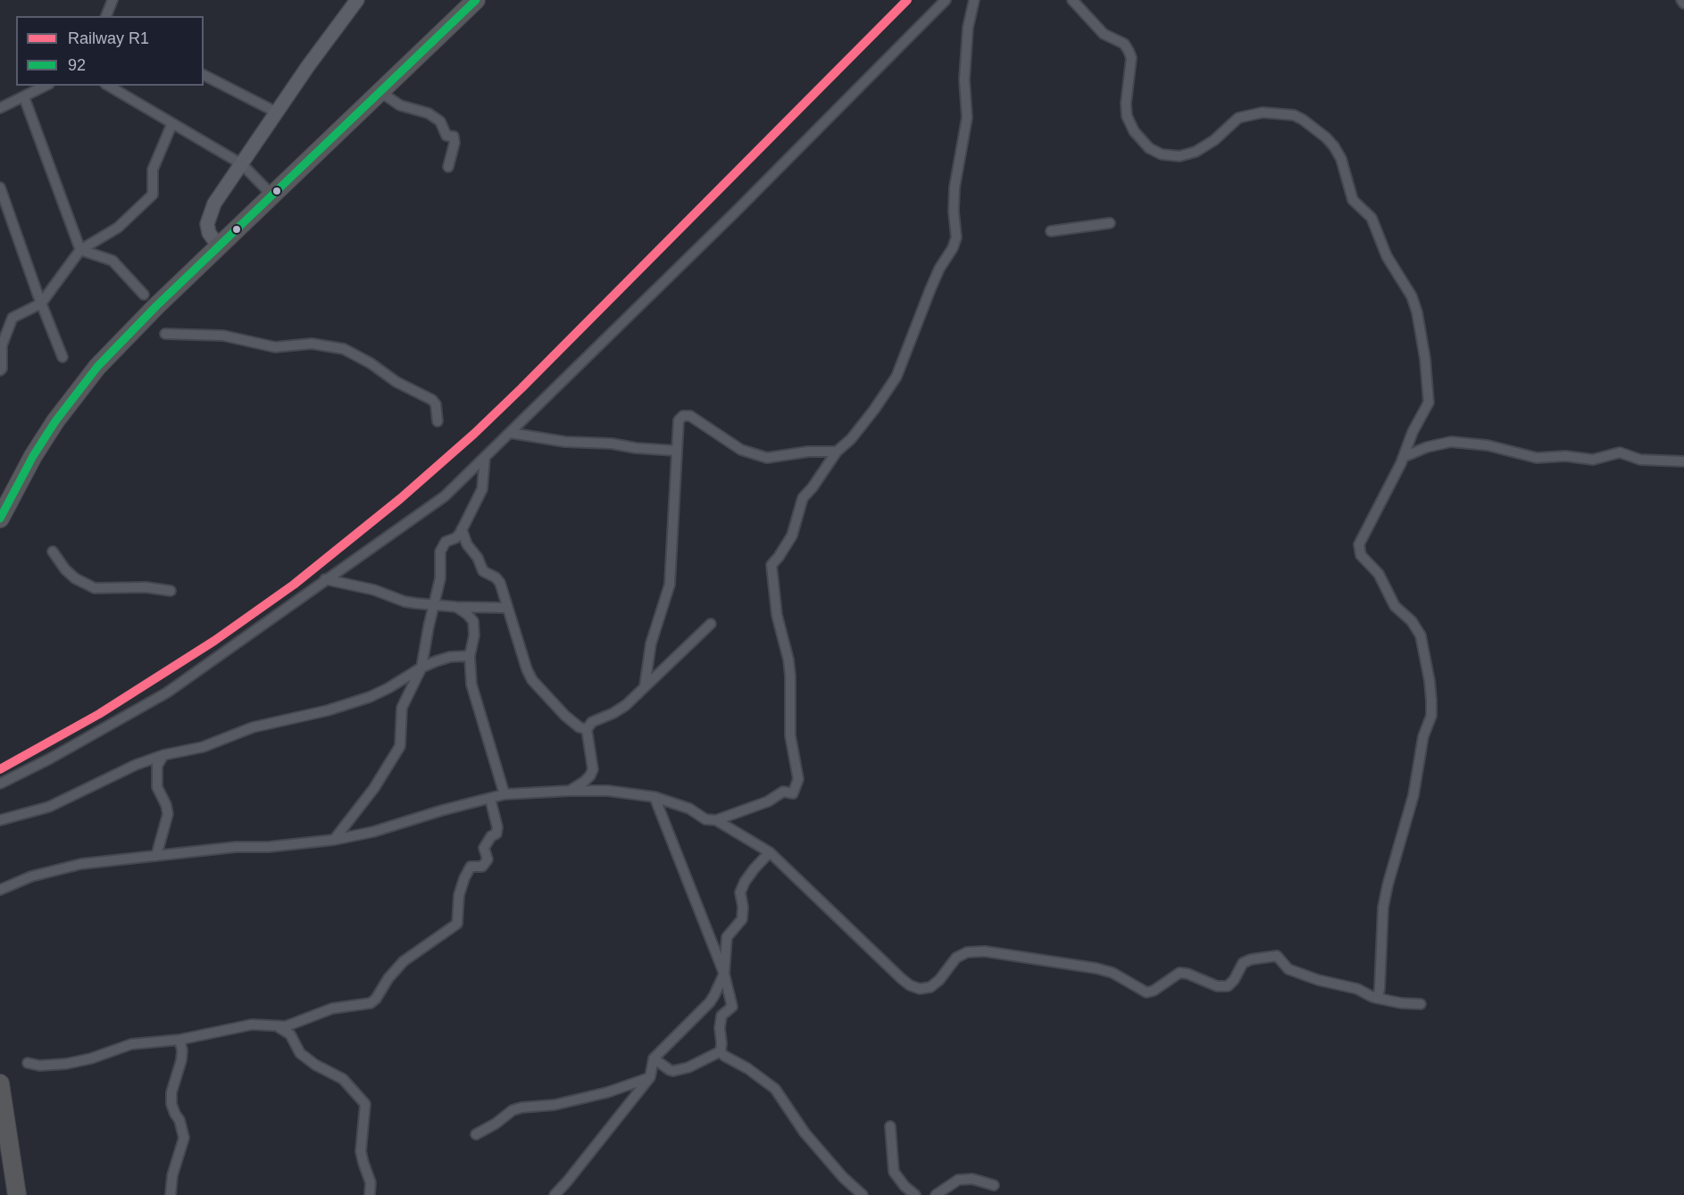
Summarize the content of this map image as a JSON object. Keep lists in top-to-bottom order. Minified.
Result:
{"lines":["rail line R1","transit line 92"],"legend":["Railway R1","92"]}
